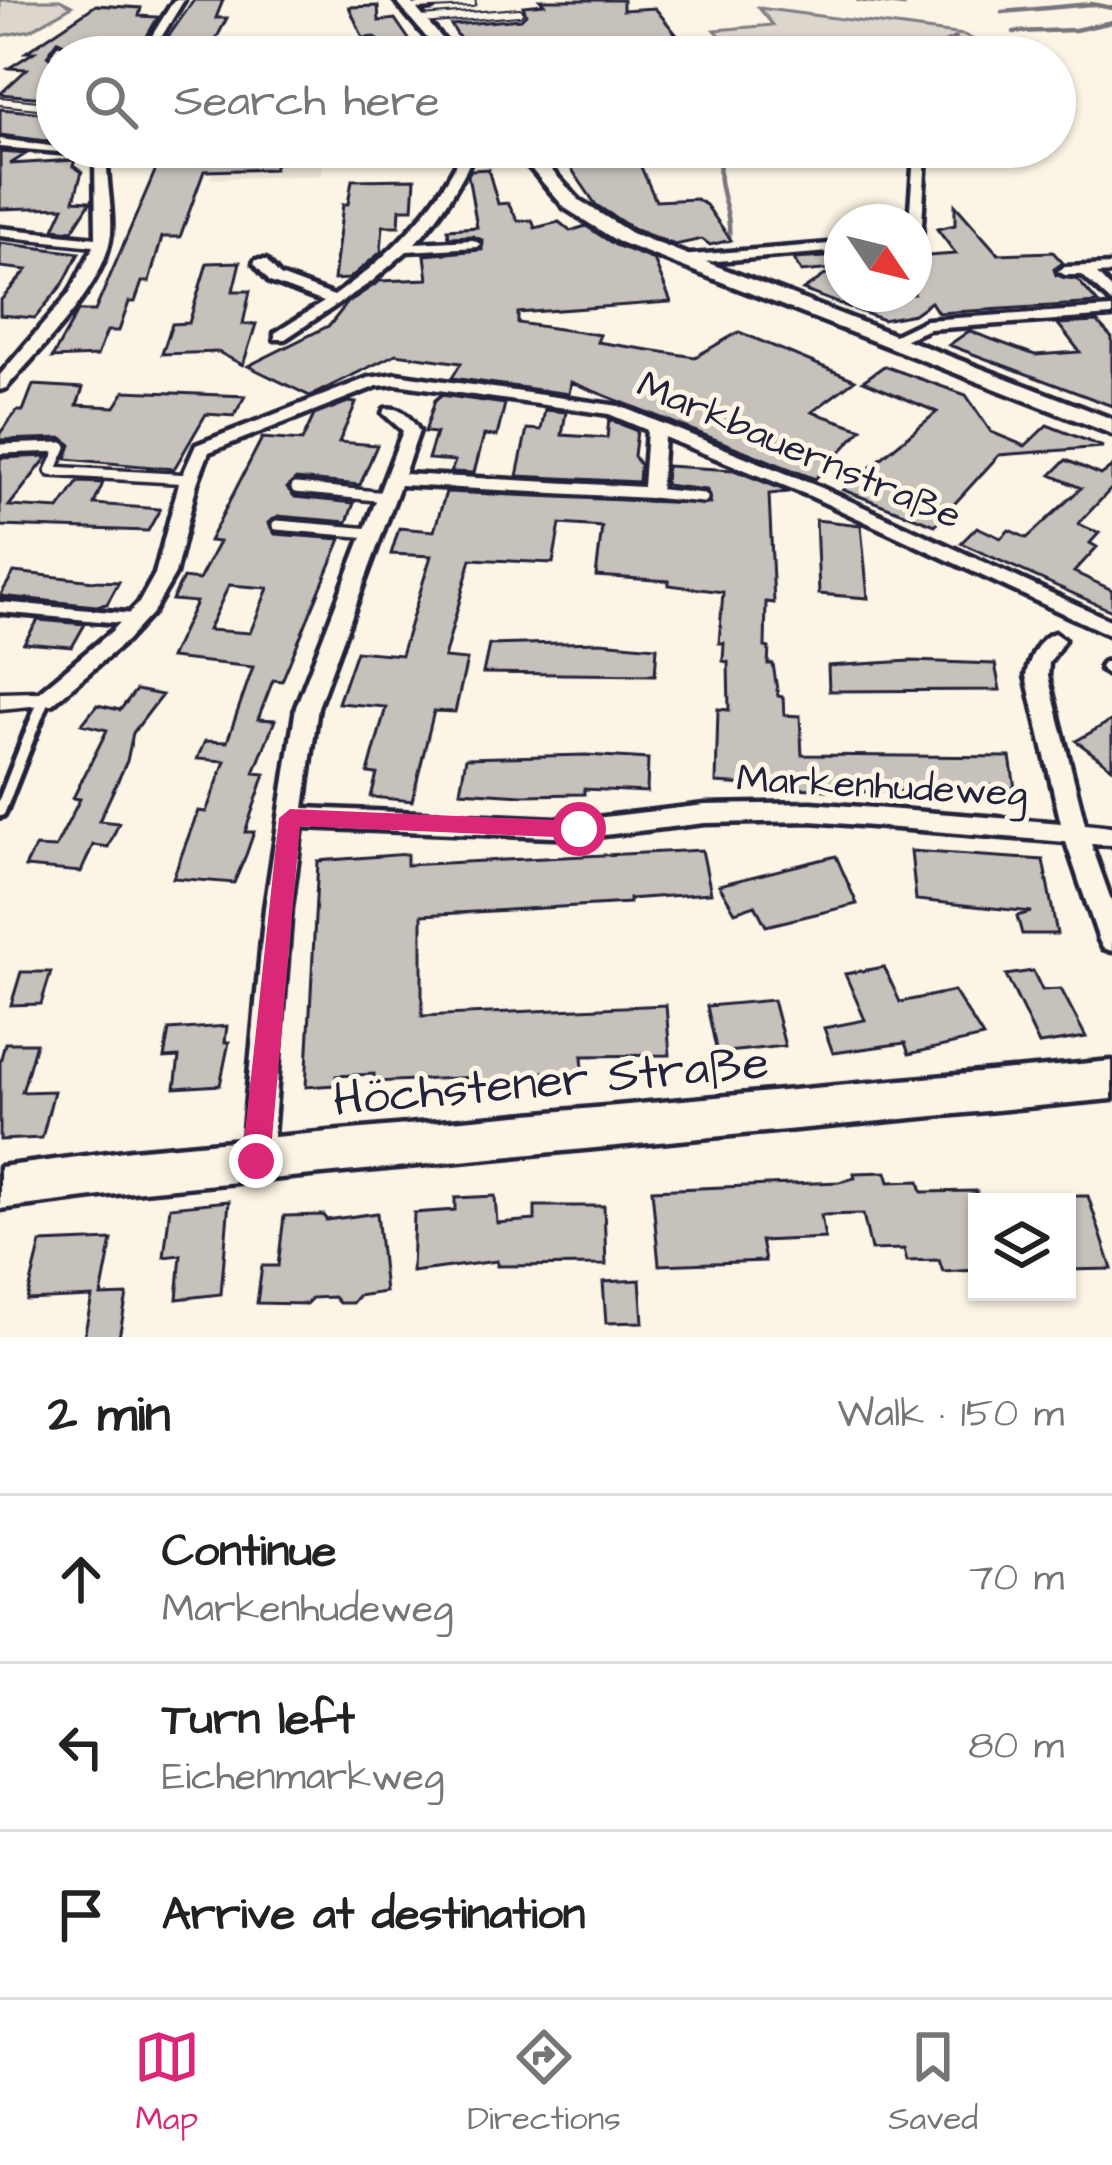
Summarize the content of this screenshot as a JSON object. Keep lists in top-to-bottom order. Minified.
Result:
{"streets":{"main road":["Höchstener Straße"],"street":["Markbauernstraße","Markenhudeweg"]},"north":"bottom right","page":{"search":"Search here","heading":["2 min","Walk · 150 m"],"list":[["Continue","Markenhudeweg","70 m"],["Turn left","Eichenmarkweg","80 m"],"Arrive at destination"],"nav":["Map","Directions","Saved"]}}
